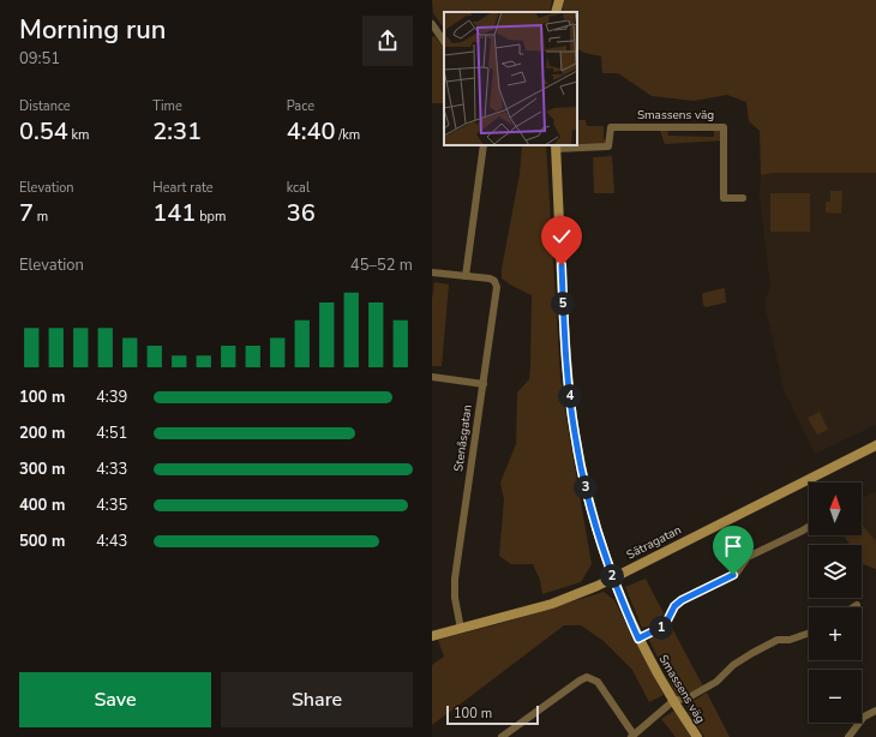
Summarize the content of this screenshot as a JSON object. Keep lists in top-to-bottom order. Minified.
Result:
{"streets":{"street":["Smassens väg","Stenåsgatan","Sätragatan"]},"crossings":[["Smassens väg","Sätragatan"],["Stenåsgatan","Sätragatan"]],"scale_bar":"100 m","north":"top","page":{"heading":["Morning run","09:51"],"stats":[["Distance","0.54 km"],["Time","2:31"],["Pace","4:40 /km"],["Elevation","7 m"],["Heart rate","141 bpm"],["kcal","36"]],"chart":["Elevation","45–52 m"],"pins":["5","4","3","2","1"],"list":[{"name":"100 m","note":"4:39"},{"name":"200 m","note":"4:51"},{"name":"300 m","note":"4:33"},{"name":"400 m","note":"4:35"},{"name":"500 m","note":"4:43"}],"map_buttons":["+","−"],"buttons":["Save","Share"],"scale":"100 m"}}
